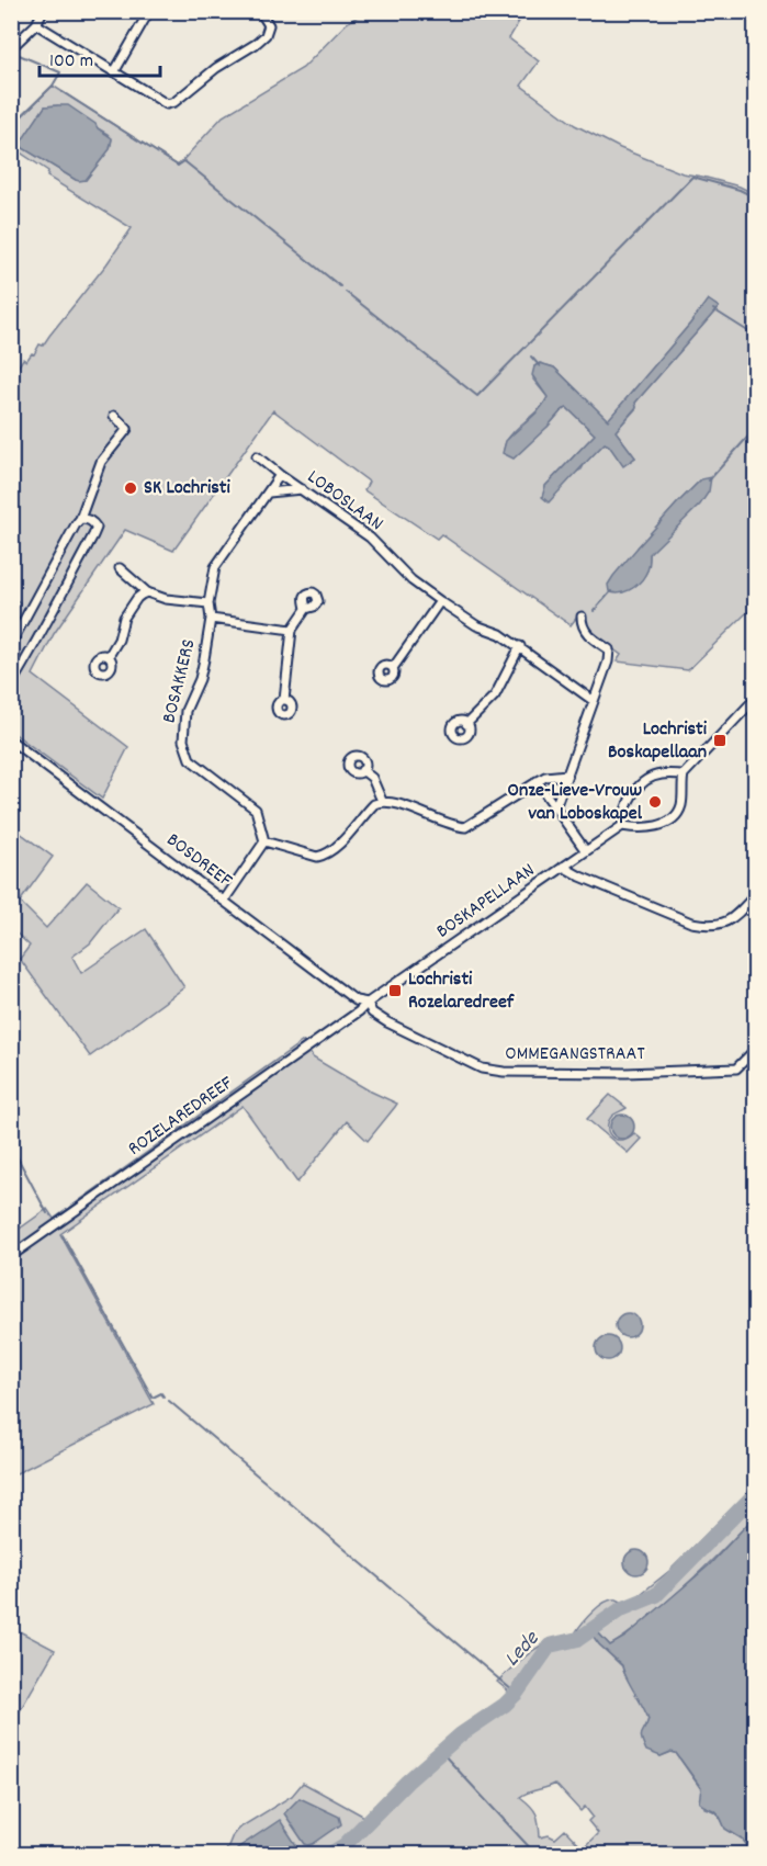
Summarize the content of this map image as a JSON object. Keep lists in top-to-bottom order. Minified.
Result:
{"streets":{"street":["LOBOSLAAN","BOSAKKERS","BOSDREEF","BOSKAPELLAAN","OMMEGANGSTRAAT","ROZELAREDREEF"]},"crossings":[["LOBOSLAAN","BOSAKKERS"],["BOSDREEF","BOSKAPELLAAN"],["BOSDREEF","OMMEGANGSTRAAT"],["BOSDREEF","ROZELAREDREEF"],["BOSKAPELLAAN","OMMEGANGSTRAAT"],["BOSKAPELLAAN","ROZELAREDREEF"],["OMMEGANGSTRAAT","ROZELAREDREEF"]],"water":["Lede"],"places":{"other":["SK Lochristi","Onze-Lieve-Vrouw van Loboskapel"],"transit":["Lochristi Boskapellaan","Lochristi Rozelaredreef"]},"scale_bar":"100 m"}
